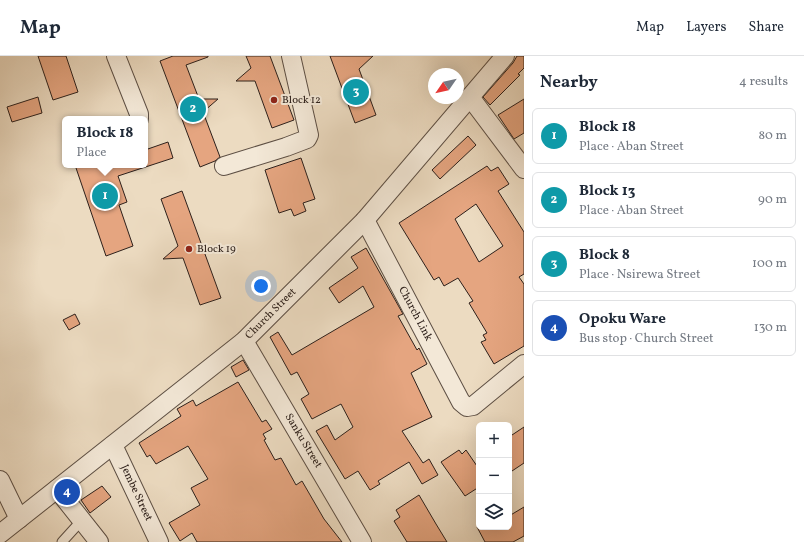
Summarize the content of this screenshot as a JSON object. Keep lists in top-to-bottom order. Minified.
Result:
{"streets":{"street":["Church Street","Church Link","Sanku Street","Jembe Street"]},"crossings":[["Church Street","Church Link"],["Church Street","Sanku Street"],["Church Street","Jembe Street"]],"places":["Block 12","Block 19"],"north":"bottom left","page":{"header":"Map","nav":["Map","Layers","Share"],"heading":["Nearby","4 results"],"pins":["3","2","1","4"],"list":[{"mark":"1","name":"Block 18","note":"Place · Aban Street","value":"80 m"},{"mark":"2","name":"Block 13","note":"Place · Aban Street","value":"90 m"},{"mark":"3","name":"Block 8","note":"Place · Nsirewa Street","value":"100 m"},{"mark":"4","name":"Opoku Ware","note":"Bus stop · Church Street","value":"130 m"}],"popup":["Block 18","Place"],"map_buttons":["+","−"]}}
